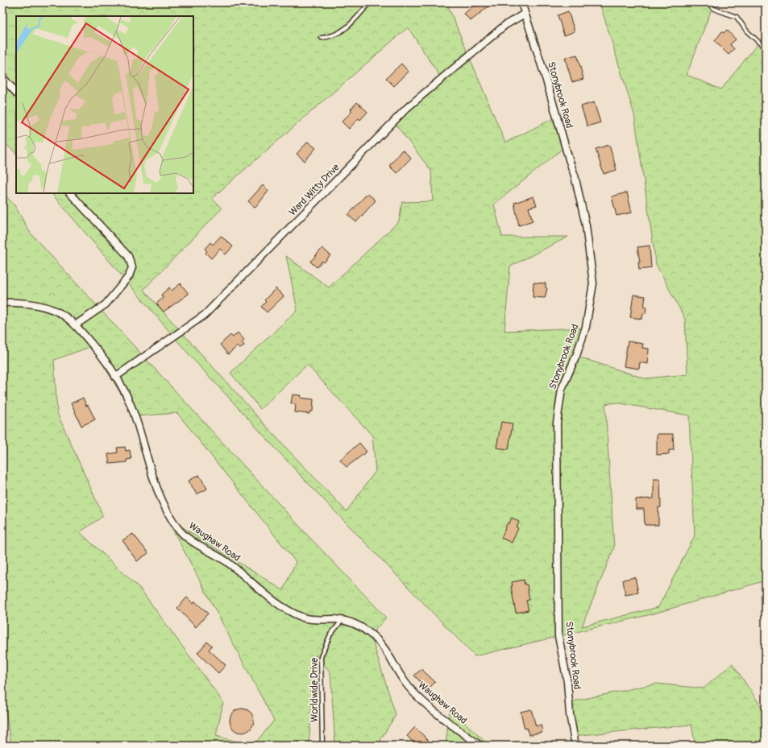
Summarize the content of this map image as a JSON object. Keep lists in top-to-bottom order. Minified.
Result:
{"streets":{"street":["Stonybrook Road","Ward Witty Drive","Waughaw Road"],"lane":["Worldwide Drive"]},"crossings":[["Stonybrook Road","Ward Witty Drive"],["Ward Witty Drive","Waughaw Road"],["Waughaw Road","Worldwide Drive"]]}
